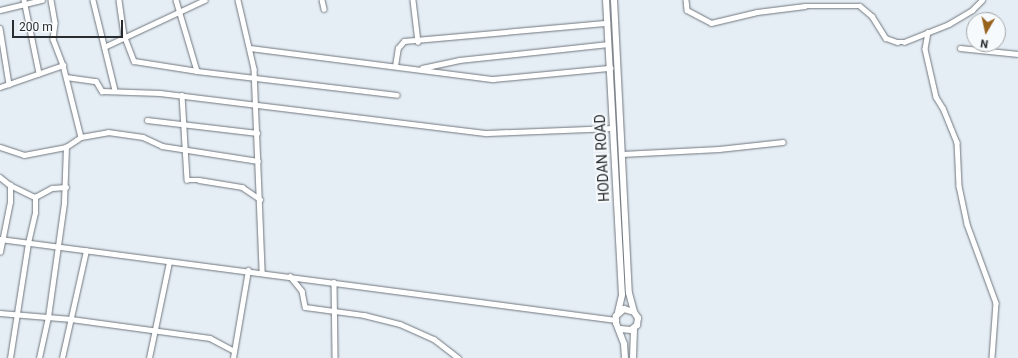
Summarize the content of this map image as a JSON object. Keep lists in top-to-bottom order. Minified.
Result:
{"streets":{"main road":["HODAN ROAD"]},"scale_bar":"200 m","north":"bottom"}
